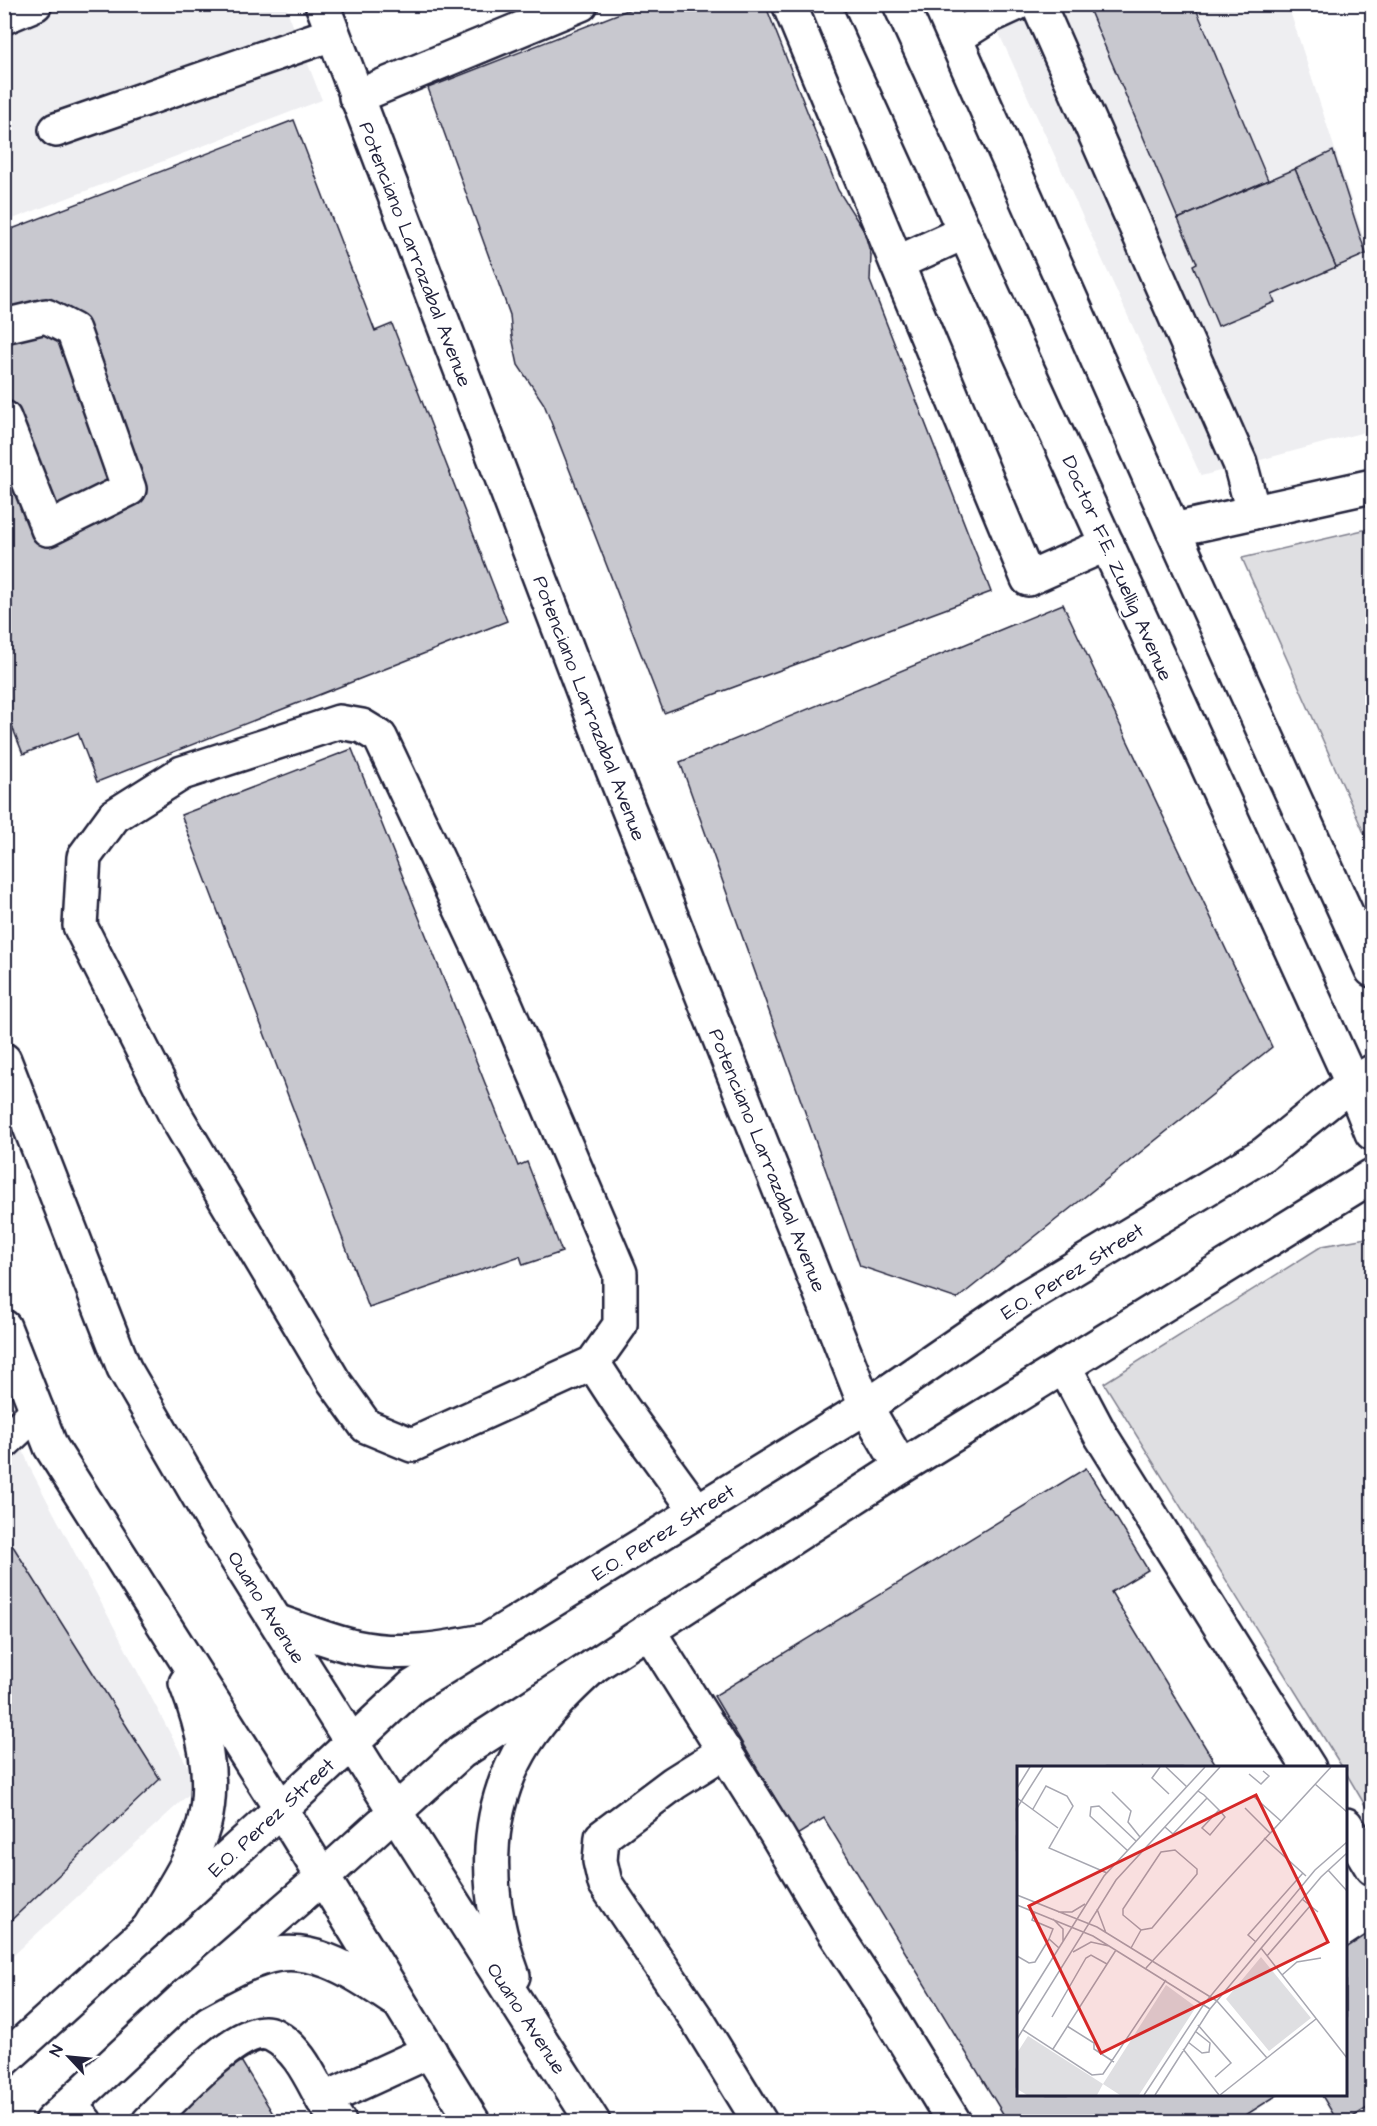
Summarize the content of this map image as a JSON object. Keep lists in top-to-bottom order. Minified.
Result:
{"streets":{"main road":["Potenciano Larrazabal Avenue","Doctor F.E. Zuellig Avenue","E.O. Perez Street","Ouano Avenue"]},"crossings":[["Potenciano Larrazabal Avenue","E.O. Perez Street"],["Doctor F.E. Zuellig Avenue","E.O. Perez Street"],["E.O. Perez Street","Ouano Avenue"]],"north":"top left"}
